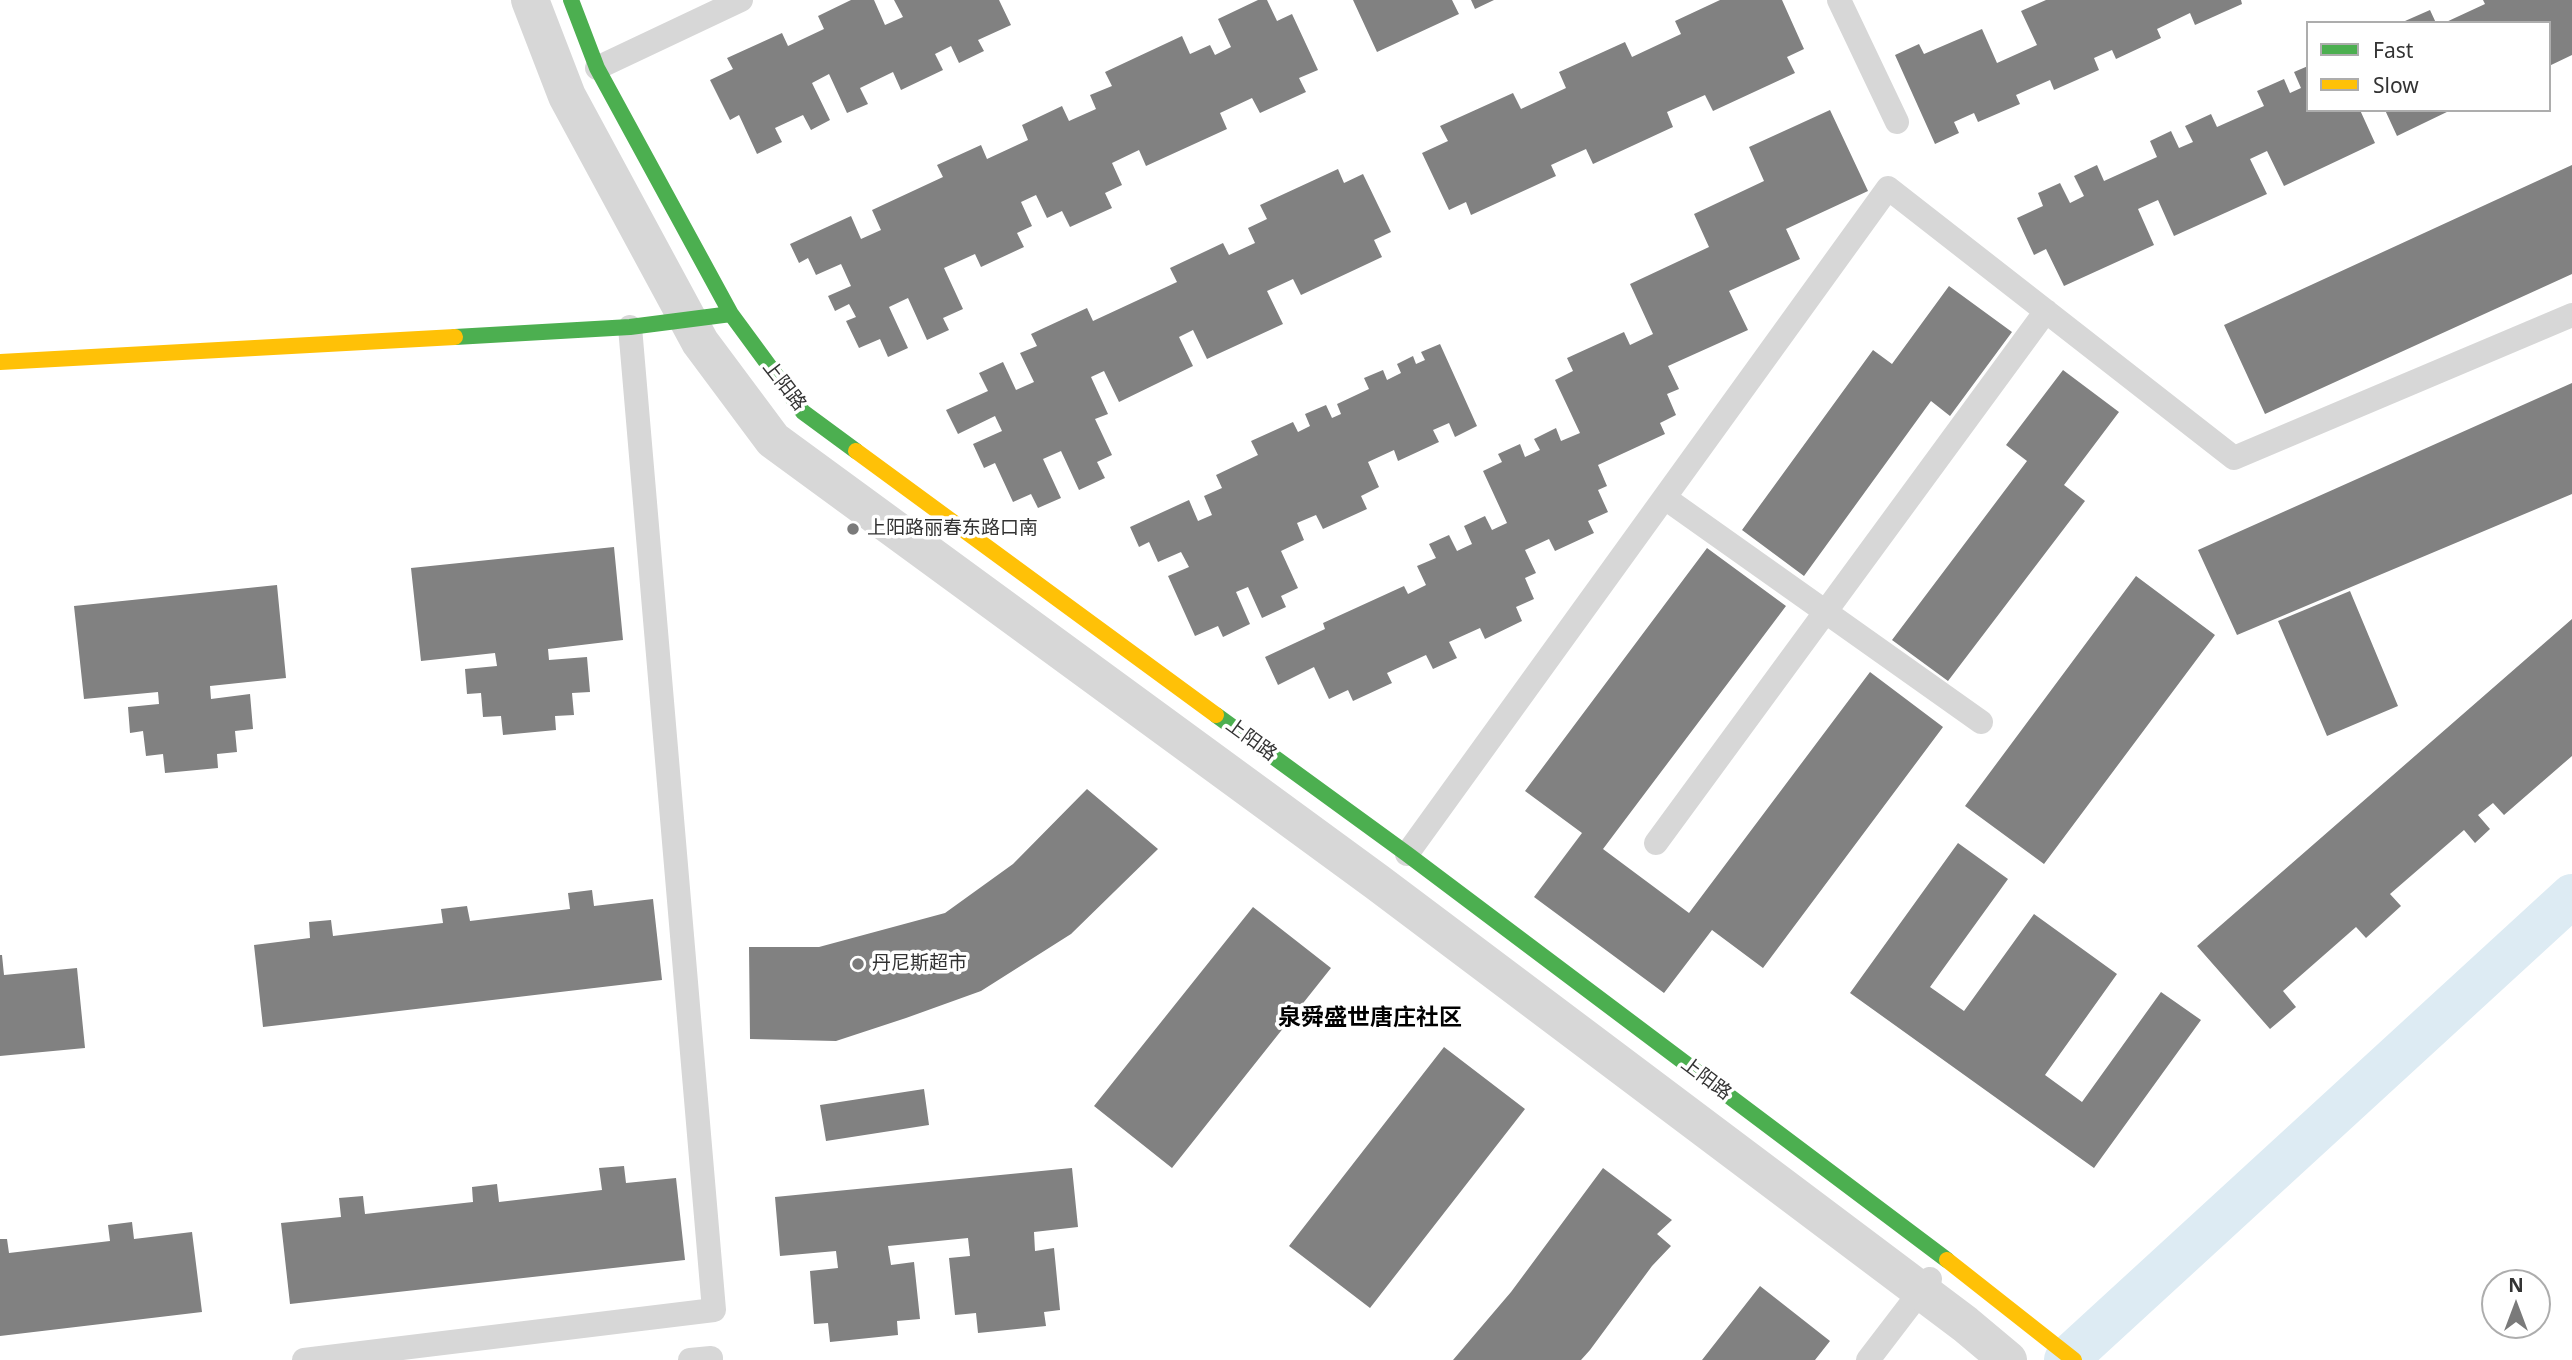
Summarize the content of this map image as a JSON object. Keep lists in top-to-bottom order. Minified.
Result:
{"streets":{"street":["上阳路"]},"districts":["泉舜盛世唐庄社区"],"places":["上阳路丽春东路口南","丹尼斯超市"],"legend":["Fast","Slow"],"north":"top"}
